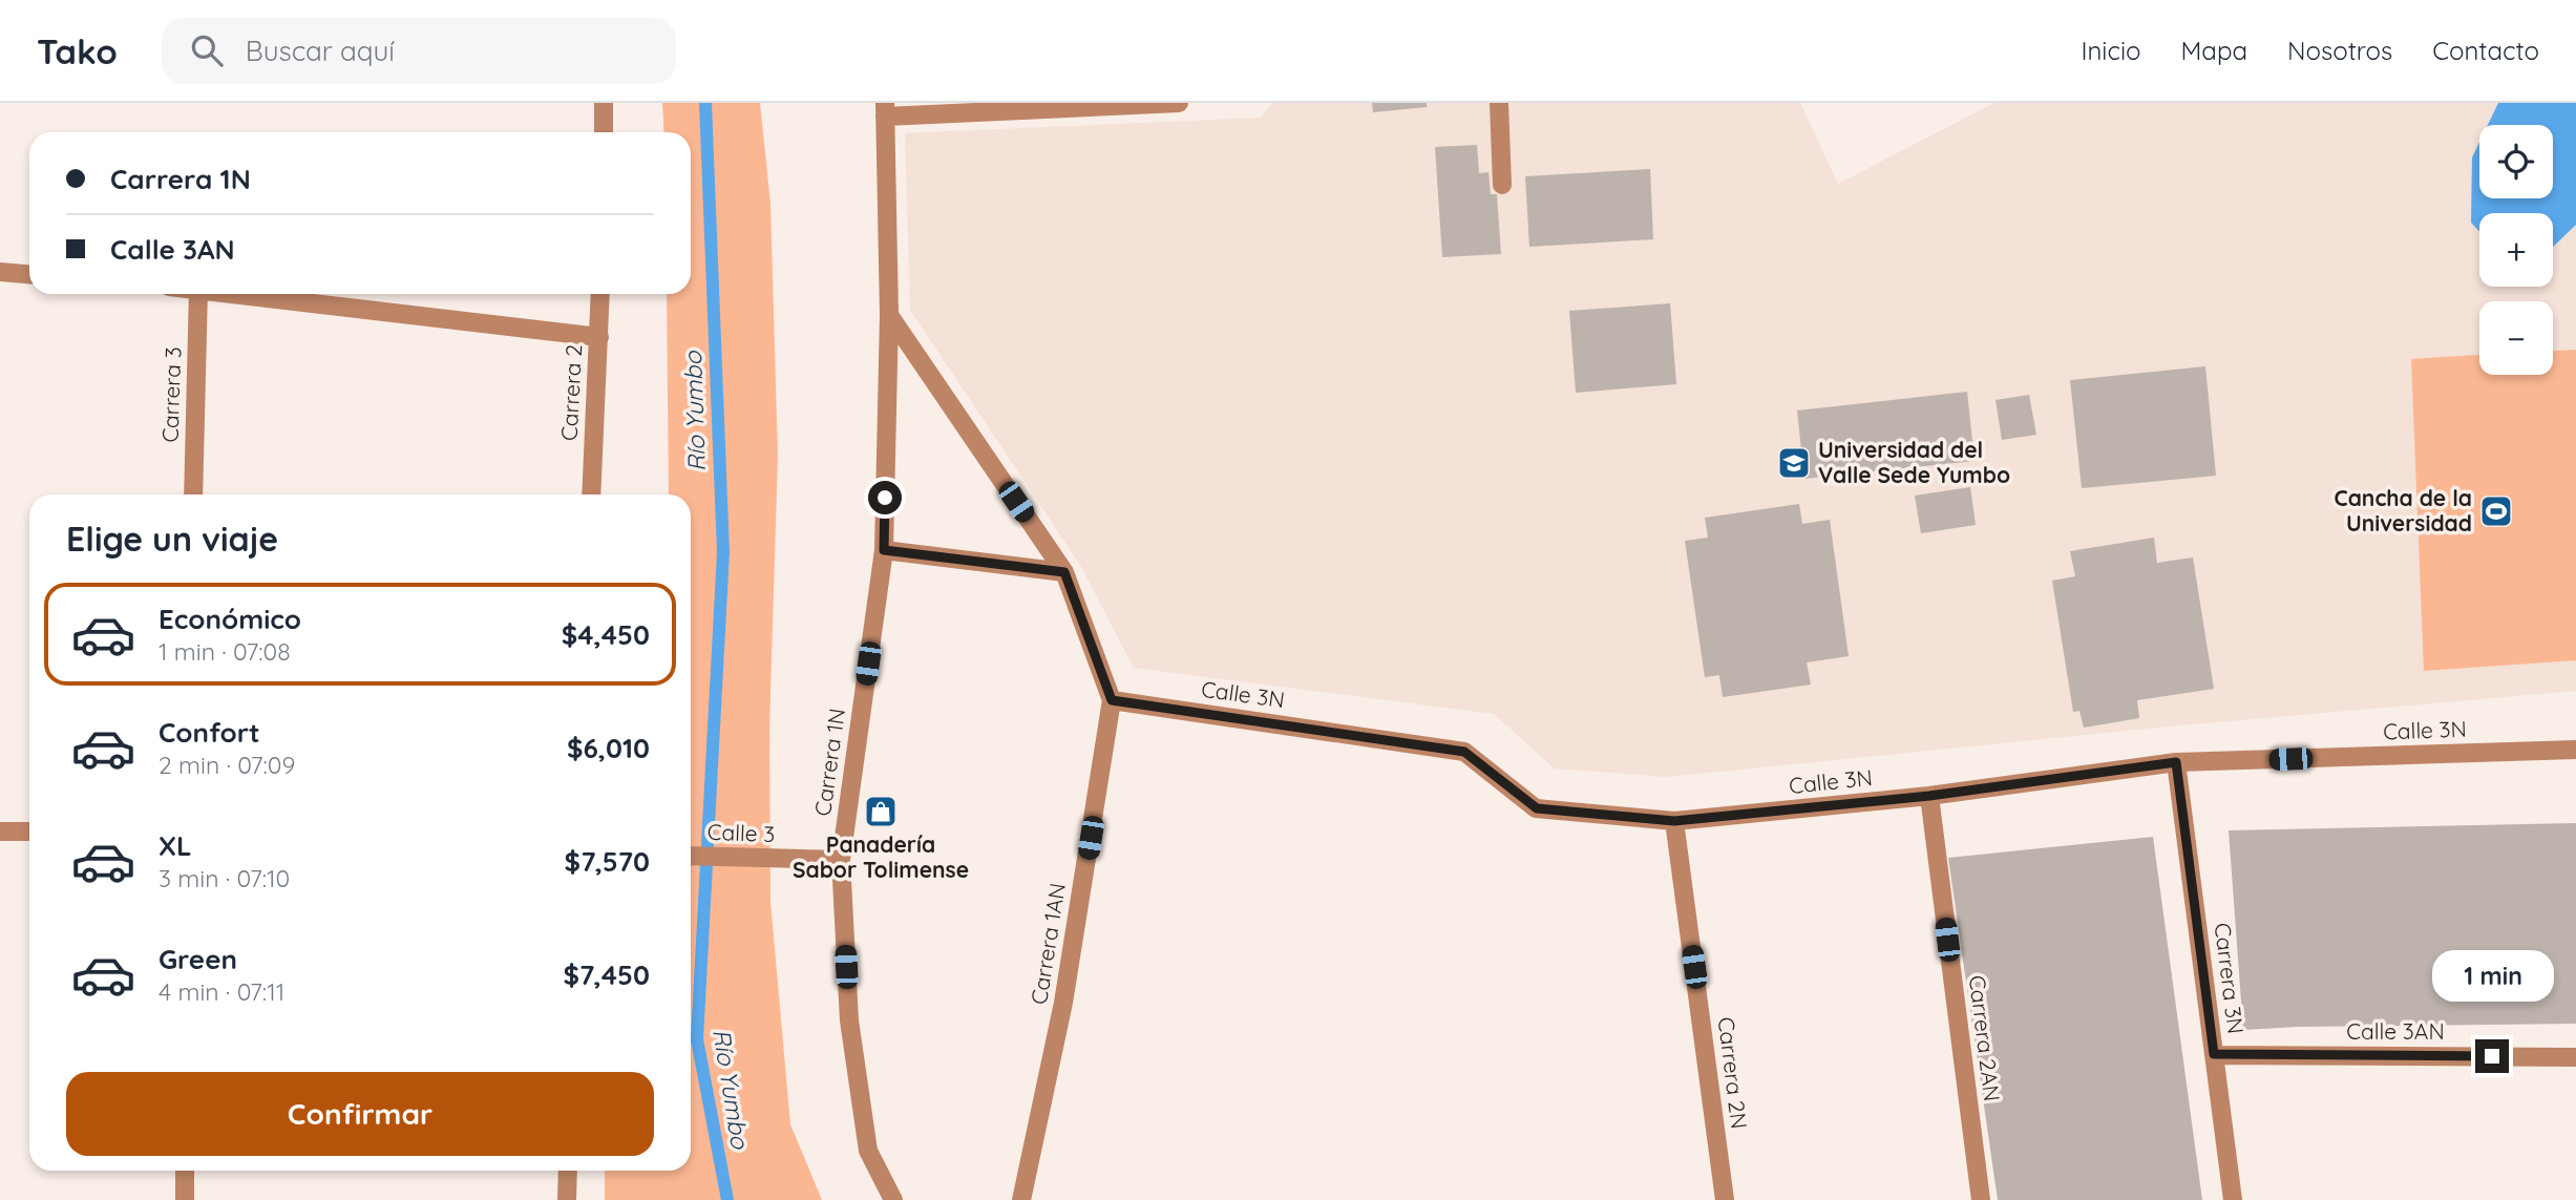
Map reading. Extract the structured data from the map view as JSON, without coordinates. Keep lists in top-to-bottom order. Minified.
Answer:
{"streets":{"street":["Carrera 2","Carrera 3","Calle 3N","Carrera 1N","Calle 3","Carrera 1AN","Carrera 3N","Calle 3AN","Carrera 2AN","Carrera 2N"]},"crossings":[["Calle 3N","Carrera 1AN"],["Calle 3N","Carrera 3N"],["Calle 3N","Carrera 2AN"],["Calle 3N","Carrera 2N"],["Carrera 1N","Calle 3"],["Carrera 1N","Carrera 1AN"],["Carrera 3N","Calle 3AN"]],"water":["Río Yumbo"],"places":{"school or university":["Universidad del Valle Sede Yumbo"],"sports":["Cancha de la Universidad"],"shop":["Panadería Sabor Tolimense"]},"page":{"header":"Tako","search":"Buscar aquí","nav":["Inicio","Mapa","Nosotros","Contacto"],"map_buttons":["+","−"],"banner":["Carrera 1N","Calle 3AN"],"heading":"Elige un viaje","list":[{"name":"Económico","note":"1 min · 07:08","value":"$4,450"},{"name":"Confort","note":"2 min · 07:09","value":"$6,010"},{"name":"XL","note":"3 min · 07:10","value":"$7,570"},{"name":"Green","note":"4 min · 07:11","value":"$7,450"}],"bubble":"1 min","buttons":"Confirmar"}}
